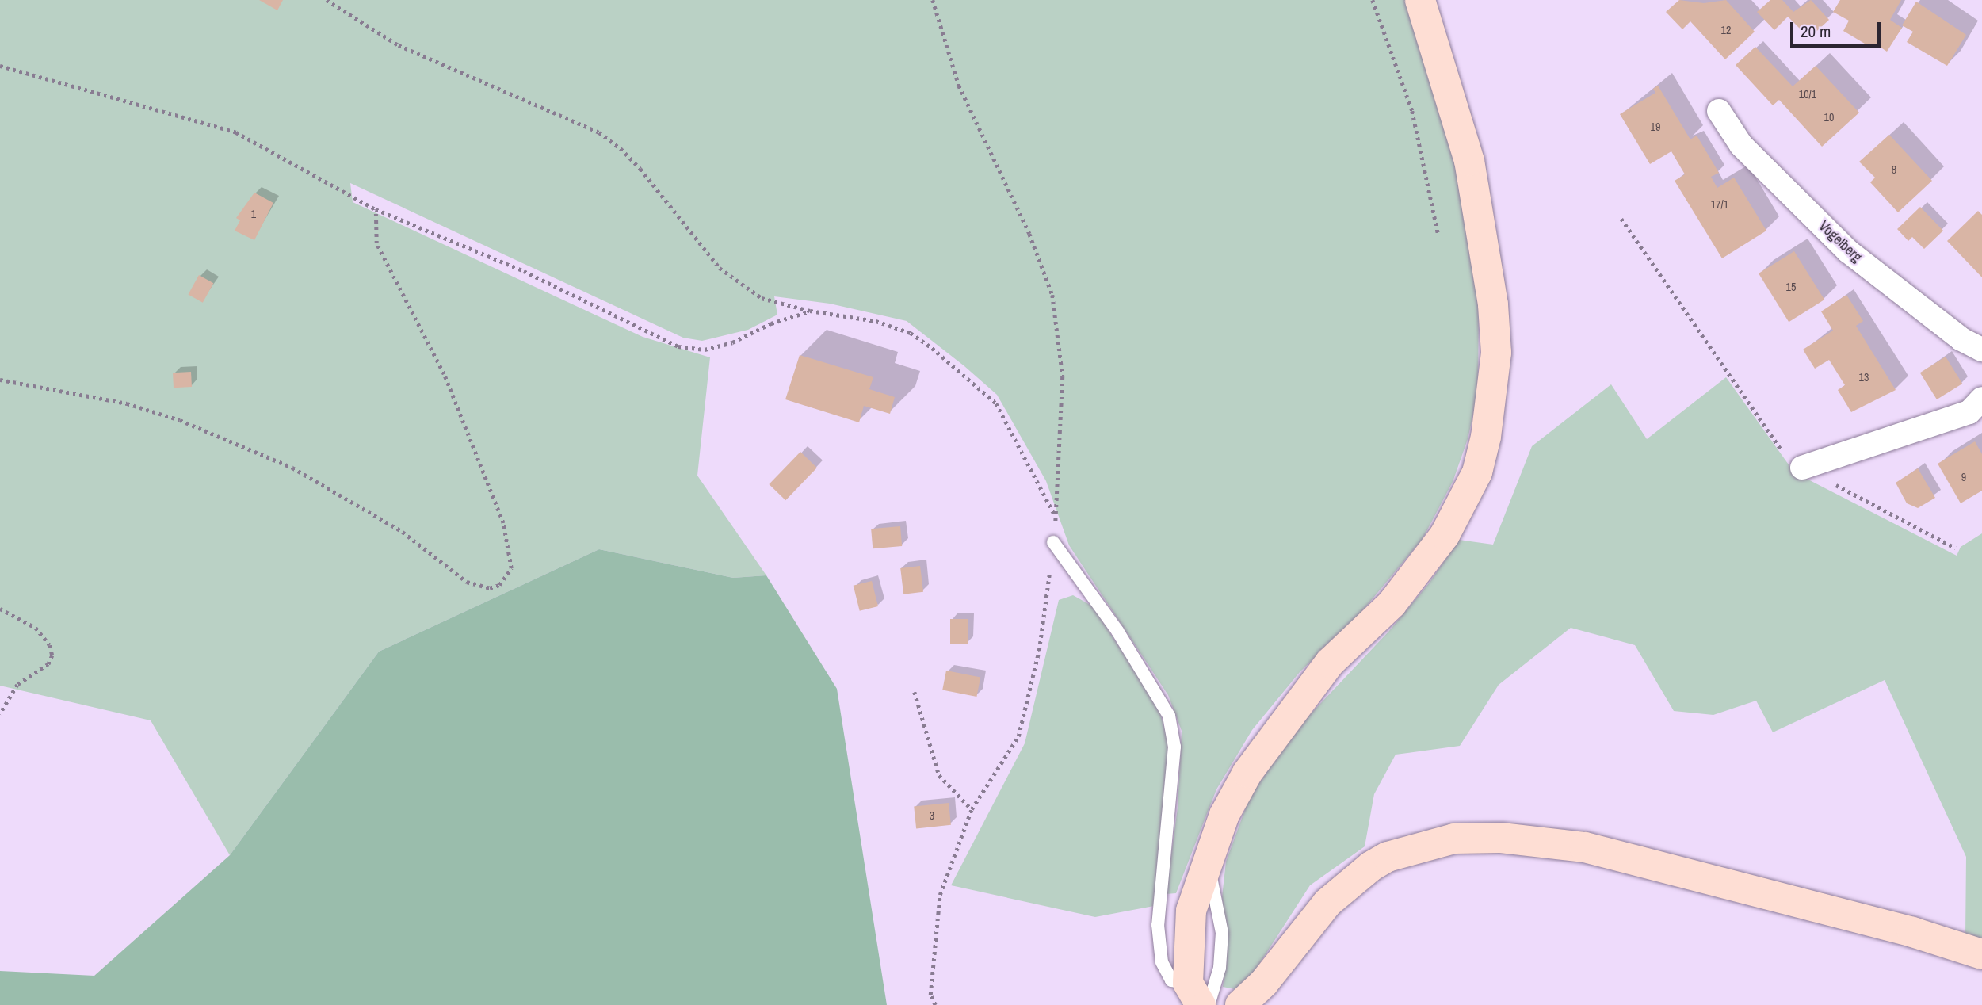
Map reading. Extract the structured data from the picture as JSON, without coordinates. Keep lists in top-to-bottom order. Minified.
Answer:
{"streets":{"street":["Vogelberg"]},"house_numbers":["12","10/1","10","19","8","17/1","1","15","13","9","3"],"scale_bar":"20 m"}
